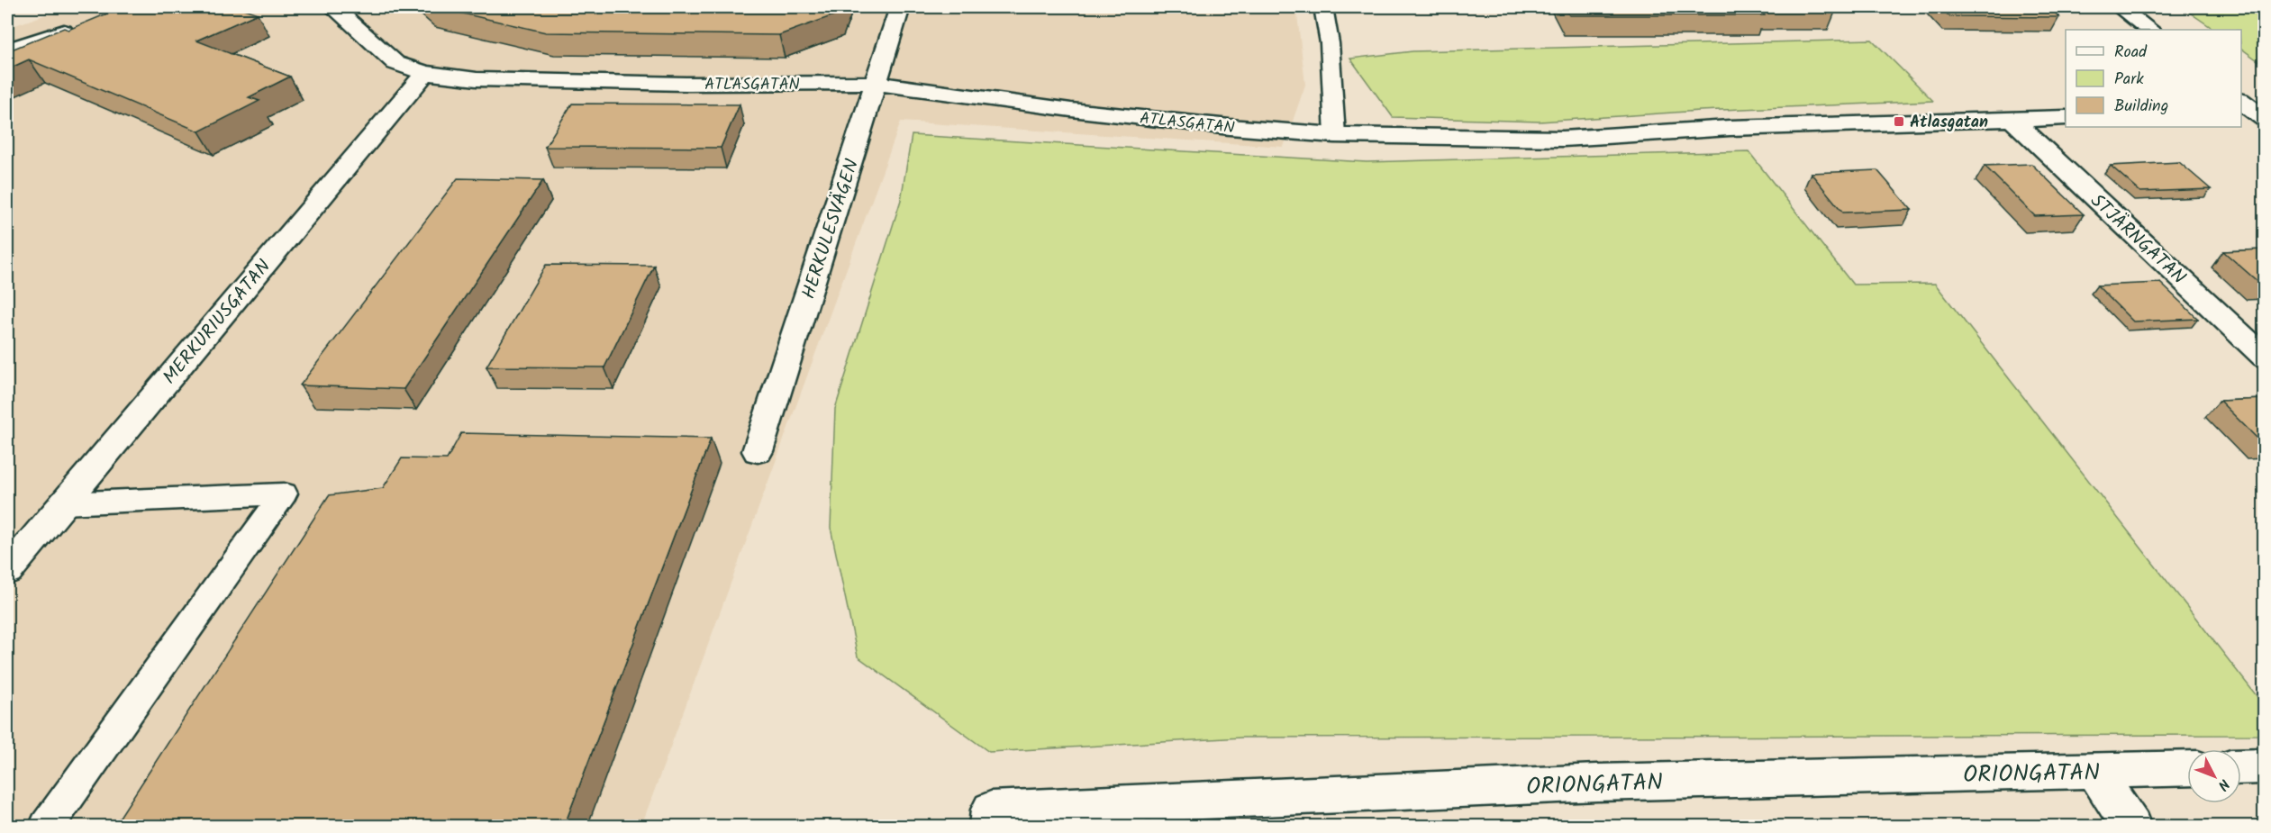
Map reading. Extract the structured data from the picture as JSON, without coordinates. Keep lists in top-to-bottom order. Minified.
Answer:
{"streets":{"street":["ATLASGATAN","HERKULESVÄGEN","STJÄRNGATAN","MERKURIUSGATAN","ORIONGATAN"]},"crossings":[["ATLASGATAN","HERKULESVÄGEN"],["ATLASGATAN","STJÄRNGATAN"],["ATLASGATAN","MERKURIUSGATAN"]],"places":{"transit":["Atlasgatan"]},"legend":["Road","Park","Building"],"north":"bottom right"}
